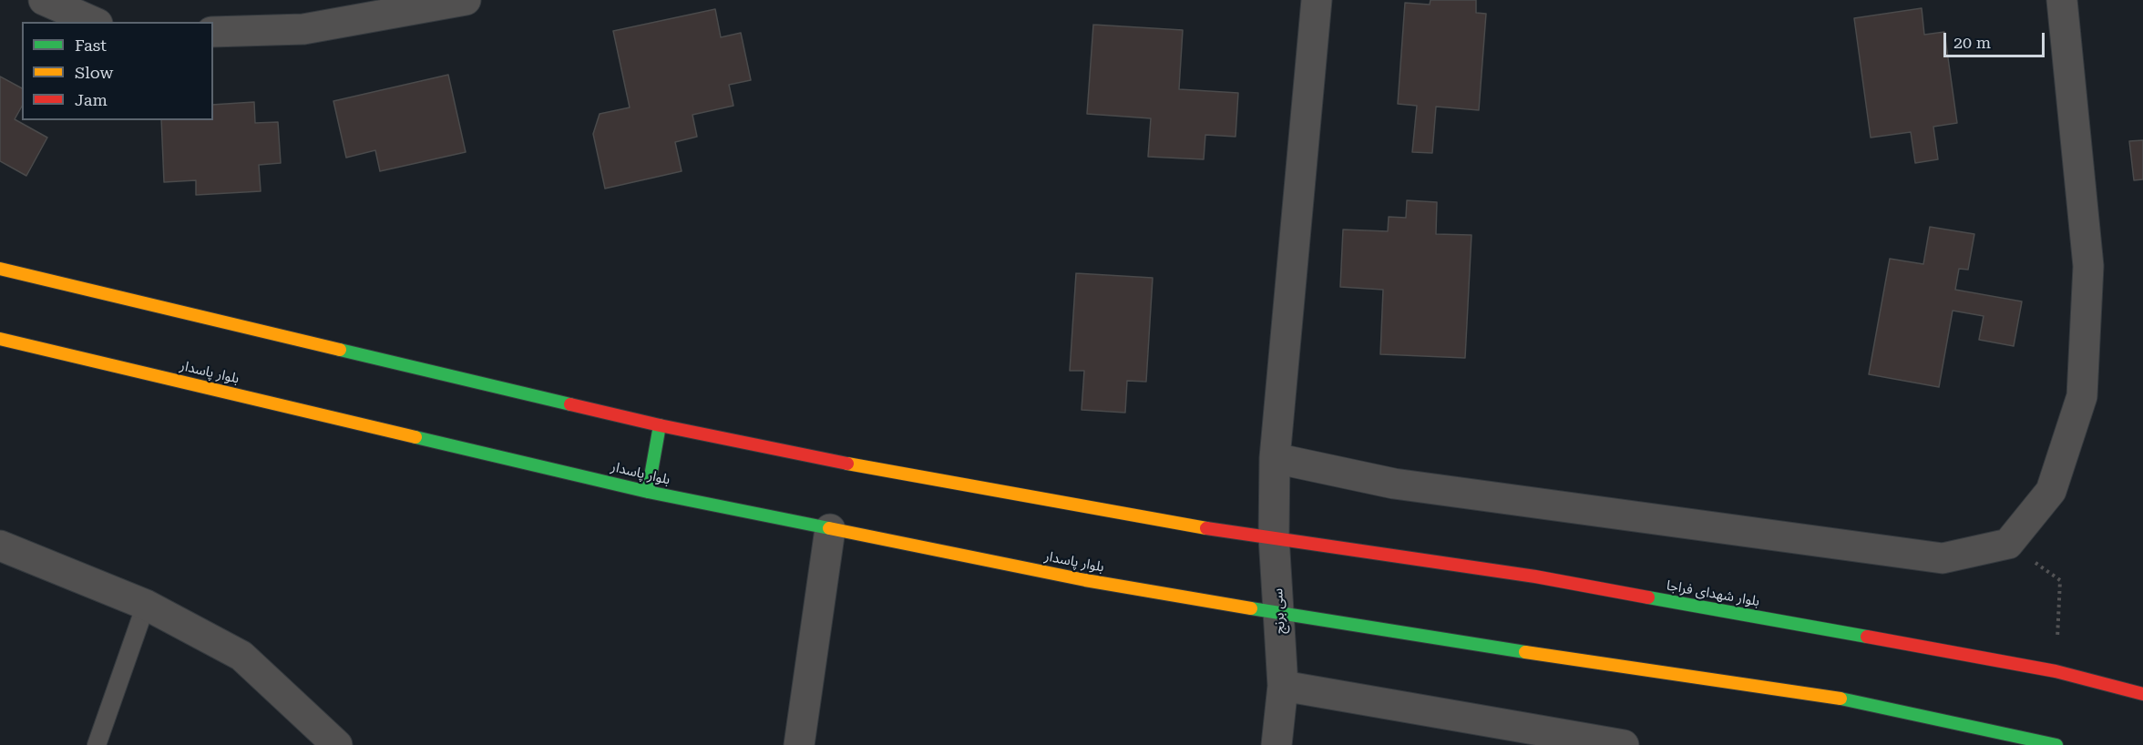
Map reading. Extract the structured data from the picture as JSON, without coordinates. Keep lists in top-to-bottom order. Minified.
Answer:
{"streets":{"main road":["بلوار پاسدار","بلوار شهدای فراجا"],"street":["سی برنج"]},"crossings":[["بلوار پاسدار","سی برنج"],["بلوار شهدای فراجا","سی برنج"]],"legend":["Fast","Slow","Jam"],"scale_bar":"20 m"}
